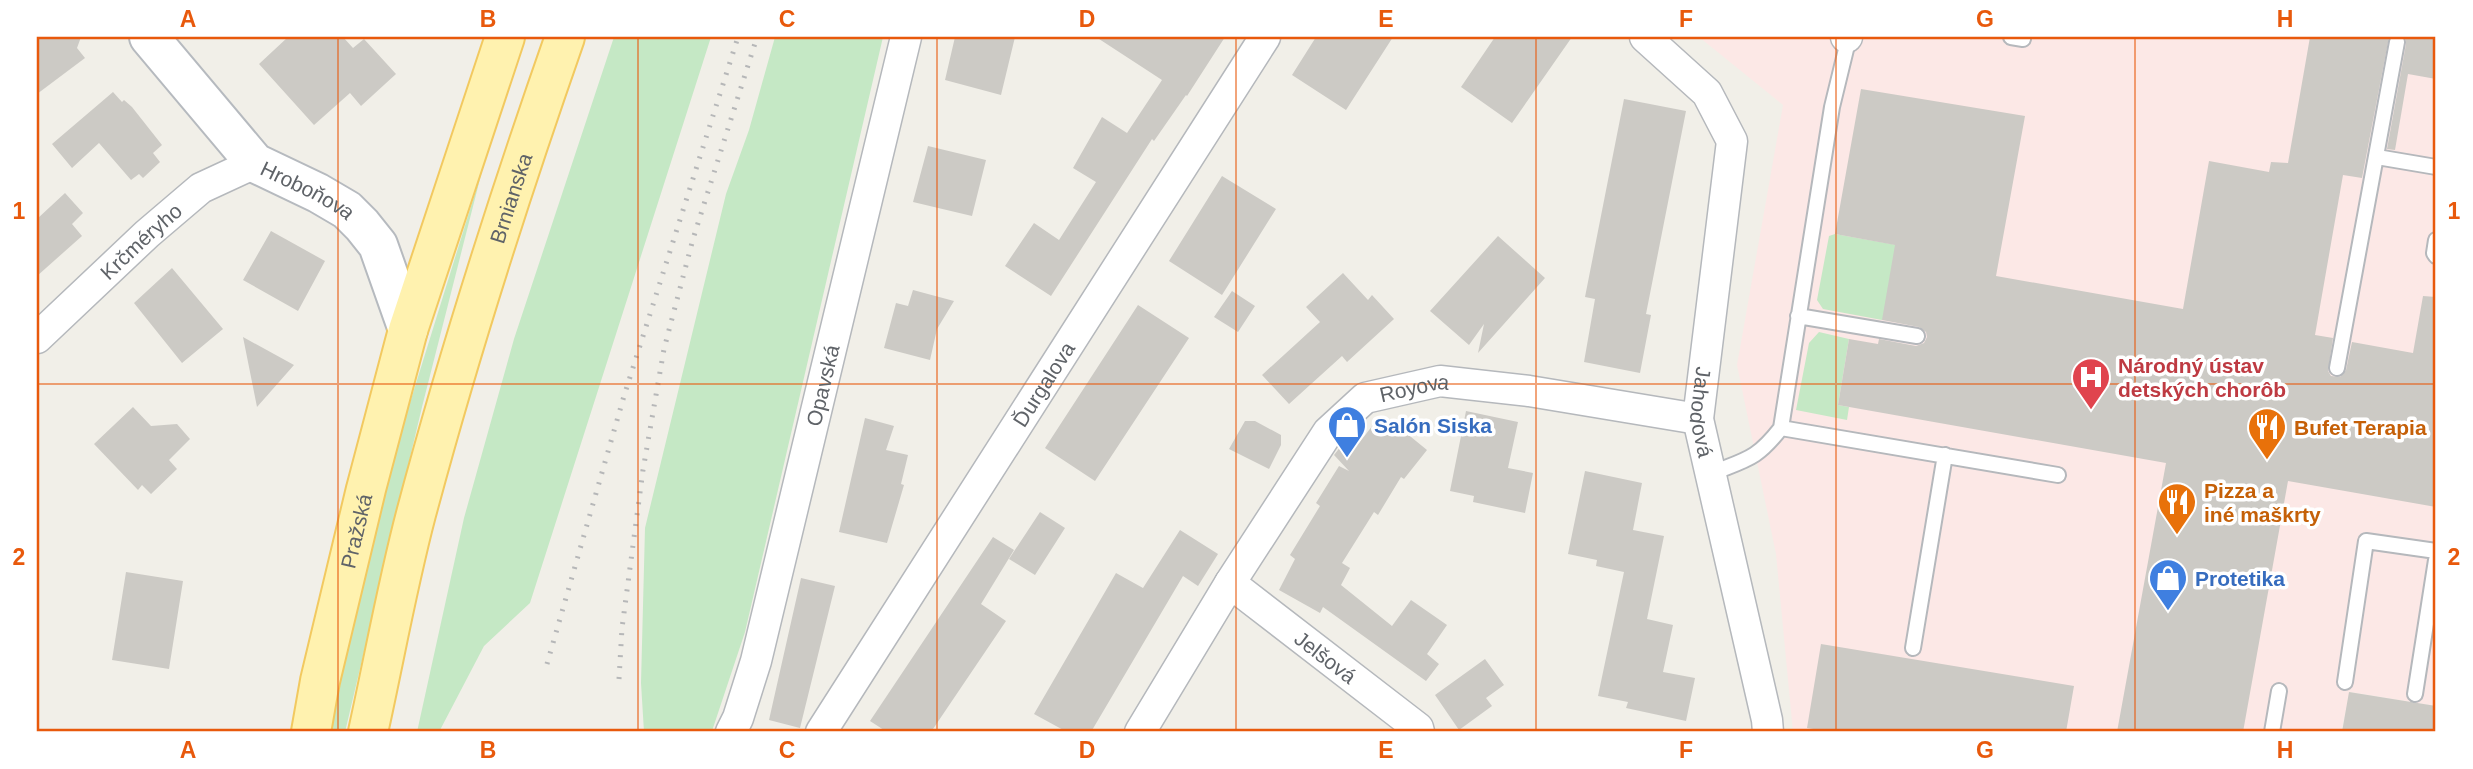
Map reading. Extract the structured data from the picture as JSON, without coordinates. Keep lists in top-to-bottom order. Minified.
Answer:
{"streets":{"main road":["Brnianska","Pražská"],"street":["Hroboňova","Krčméryho","Ďurgalova","Opavská","Royova","Jahodová","Jelšová"]},"crossings":[["Hroboňova","Krčméryho"],["Hroboňova","Pražská"],["Royova","Jahodová"],["Royova","Jelšová"]],"places":{"hospital":["Národný ústav detských chorôb"],"shop":["Salón Siska","Protetika"],"restaurant":["Bufet Terapia","Pizza a iné maškrty"]},"grid":{"columns":["A","B","C","D","E","F","G","H"],"rows":["1","2"]}}
